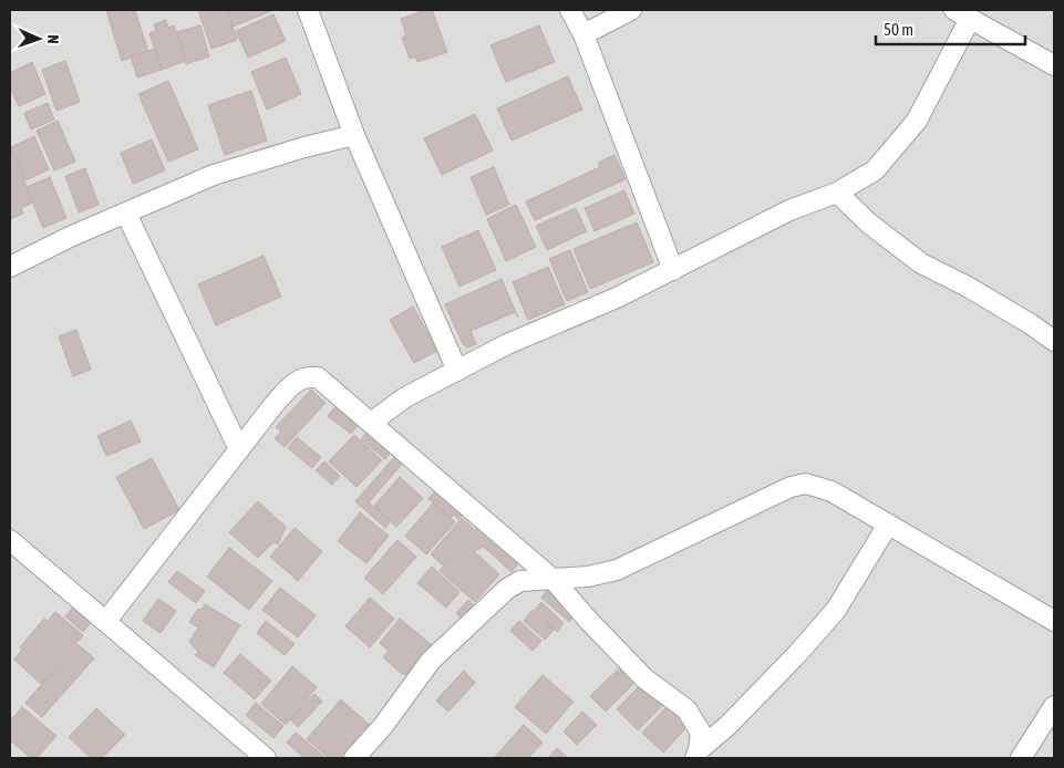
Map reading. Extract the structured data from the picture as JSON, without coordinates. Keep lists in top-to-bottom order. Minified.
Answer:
{"scale_bar":"50 m","north":"right"}
